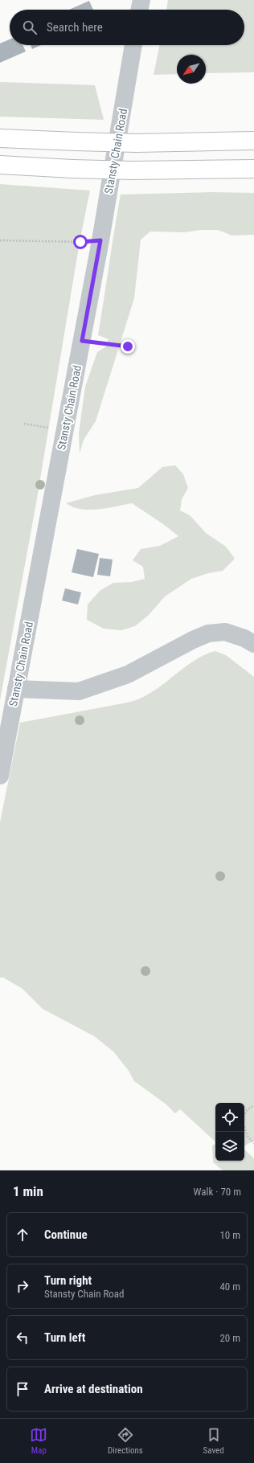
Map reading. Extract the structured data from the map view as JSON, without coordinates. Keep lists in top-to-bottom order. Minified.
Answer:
{"streets":{"street":["Stansty Chain Road"]},"north":"bottom left","page":{"search":"Search here","heading":["1 min","Walk · 70 m"],"list":[["Continue","10 m"],["Turn right","Stansty Chain Road","40 m"],["Turn left","20 m"],"Arrive at destination"],"nav":["Map","Directions","Saved"]}}
